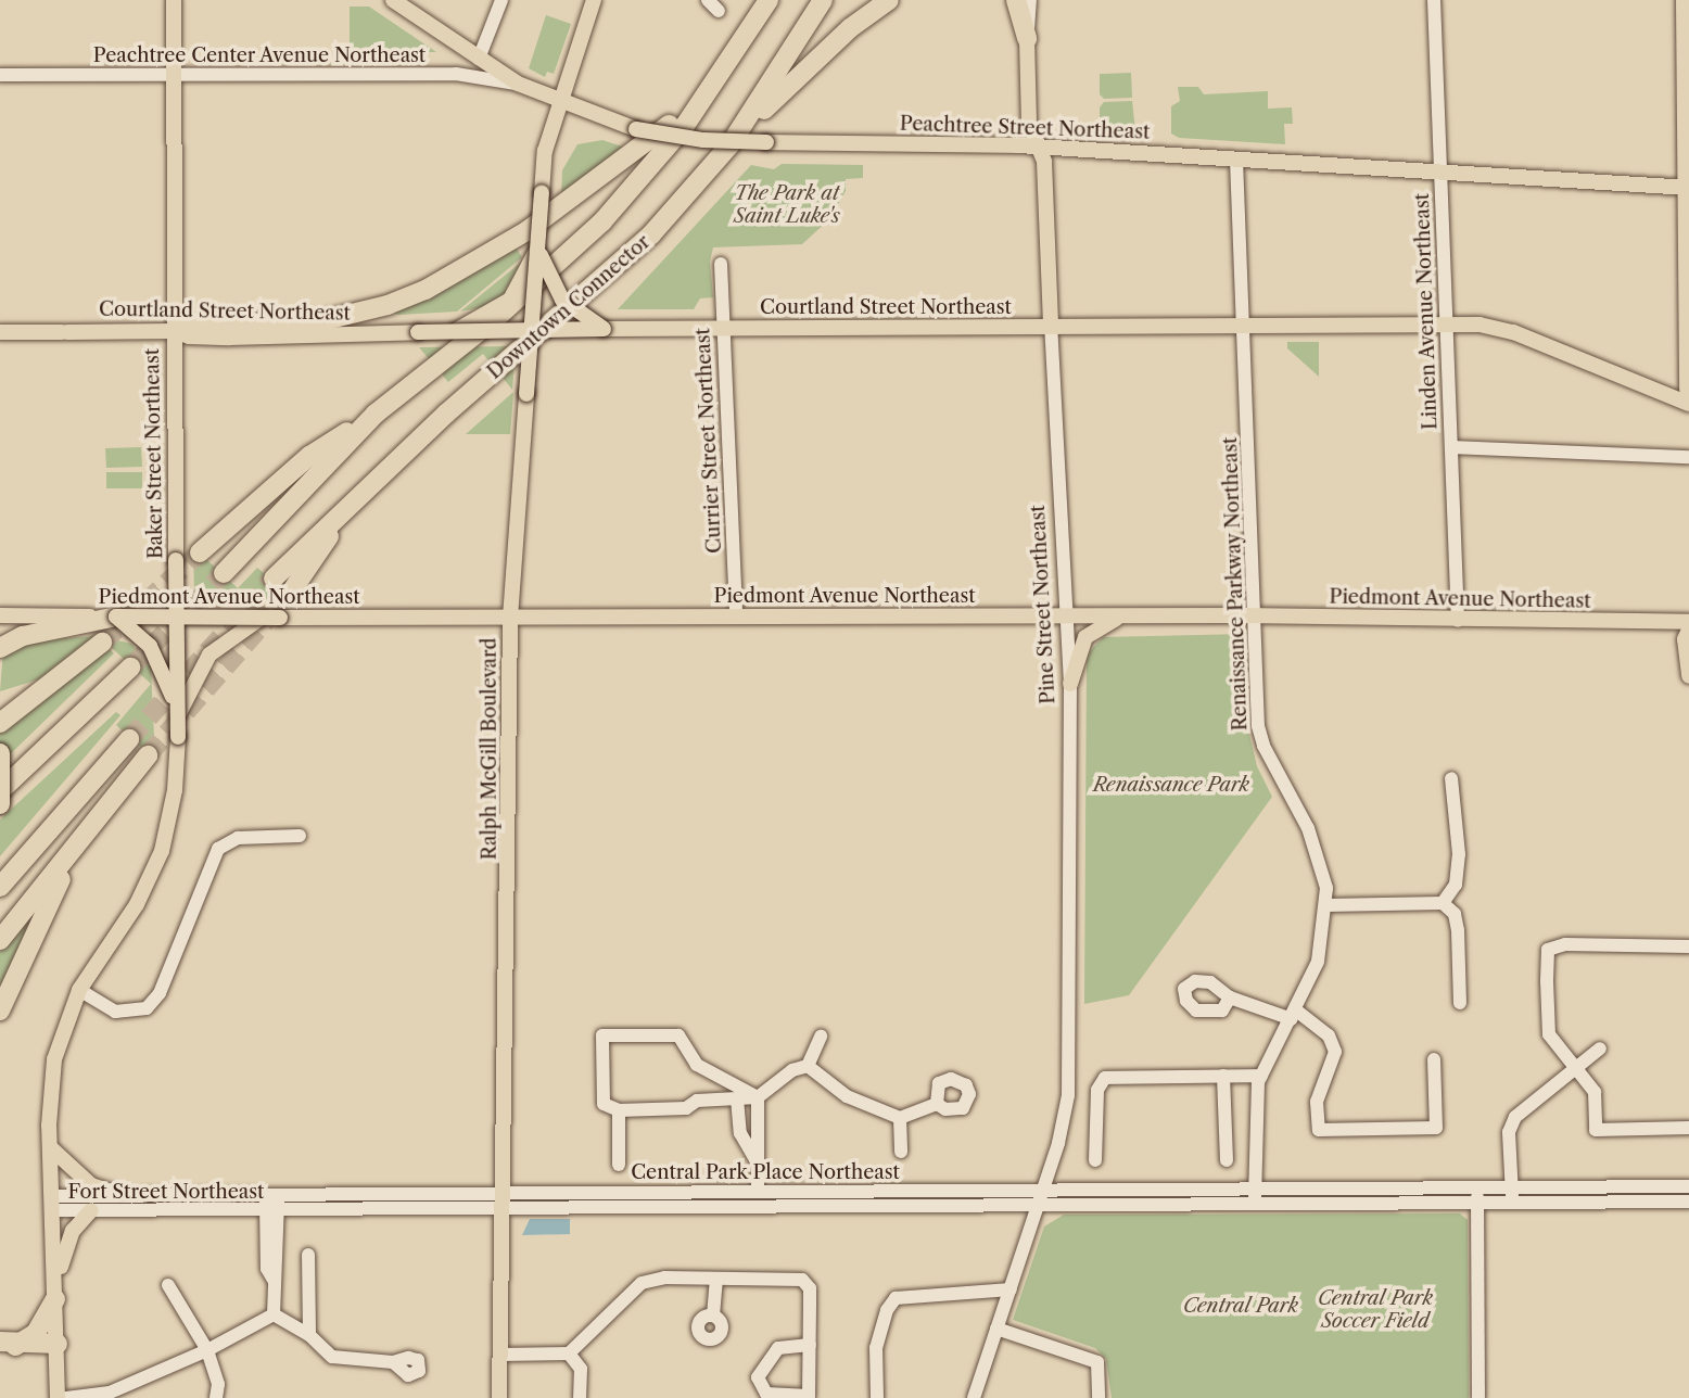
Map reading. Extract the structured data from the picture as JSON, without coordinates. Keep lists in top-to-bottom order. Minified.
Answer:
{"streets":{"highway":["Downtown Connector"],"main road":["Peachtree Street Northeast","Courtland Street Northeast","Baker Street Northeast","Piedmont Avenue Northeast","Pine Street Northeast","Ralph McGill Boulevard"],"street":["Peachtree Center Avenue Northeast","Linden Avenue Northeast","Currier Street Northeast","Renaissance Parkway Northeast","Central Park Place Northeast","Fort Street Northeast"]},"crossings":[["Peachtree Center Avenue Northeast","Peachtree Street Northeast"],["Peachtree Center Avenue Northeast","Baker Street Northeast"],["Peachtree Street Northeast","Linden Avenue Northeast"],["Peachtree Street Northeast","Renaissance Parkway Northeast"],["Peachtree Street Northeast","Pine Street Northeast"],["Peachtree Street Northeast","Ralph McGill Boulevard"],["Courtland Street Northeast","Linden Avenue Northeast"],["Courtland Street Northeast","Currier Street Northeast"],["Courtland Street Northeast","Baker Street Northeast"],["Courtland Street Northeast","Renaissance Parkway Northeast"],["Courtland Street Northeast","Pine Street Northeast"],["Courtland Street Northeast","Ralph McGill Boulevard"],["Linden Avenue Northeast","Piedmont Avenue Northeast"],["Currier Street Northeast","Piedmont Avenue Northeast"],["Baker Street Northeast","Piedmont Avenue Northeast"],["Baker Street Northeast","Central Park Place Northeast"],["Baker Street Northeast","Fort Street Northeast"],["Renaissance Parkway Northeast","Piedmont Avenue Northeast"],["Renaissance Parkway Northeast","Central Park Place Northeast"],["Piedmont Avenue Northeast","Pine Street Northeast"],["Piedmont Avenue Northeast","Ralph McGill Boulevard"],["Pine Street Northeast","Central Park Place Northeast"],["Ralph McGill Boulevard","Central Park Place Northeast"],["Central Park Place Northeast","Fort Street Northeast"]],"parks":["The Park at Saint Luke's","Renaissance Park","Central Park Soccer Field","Central Park"]}
